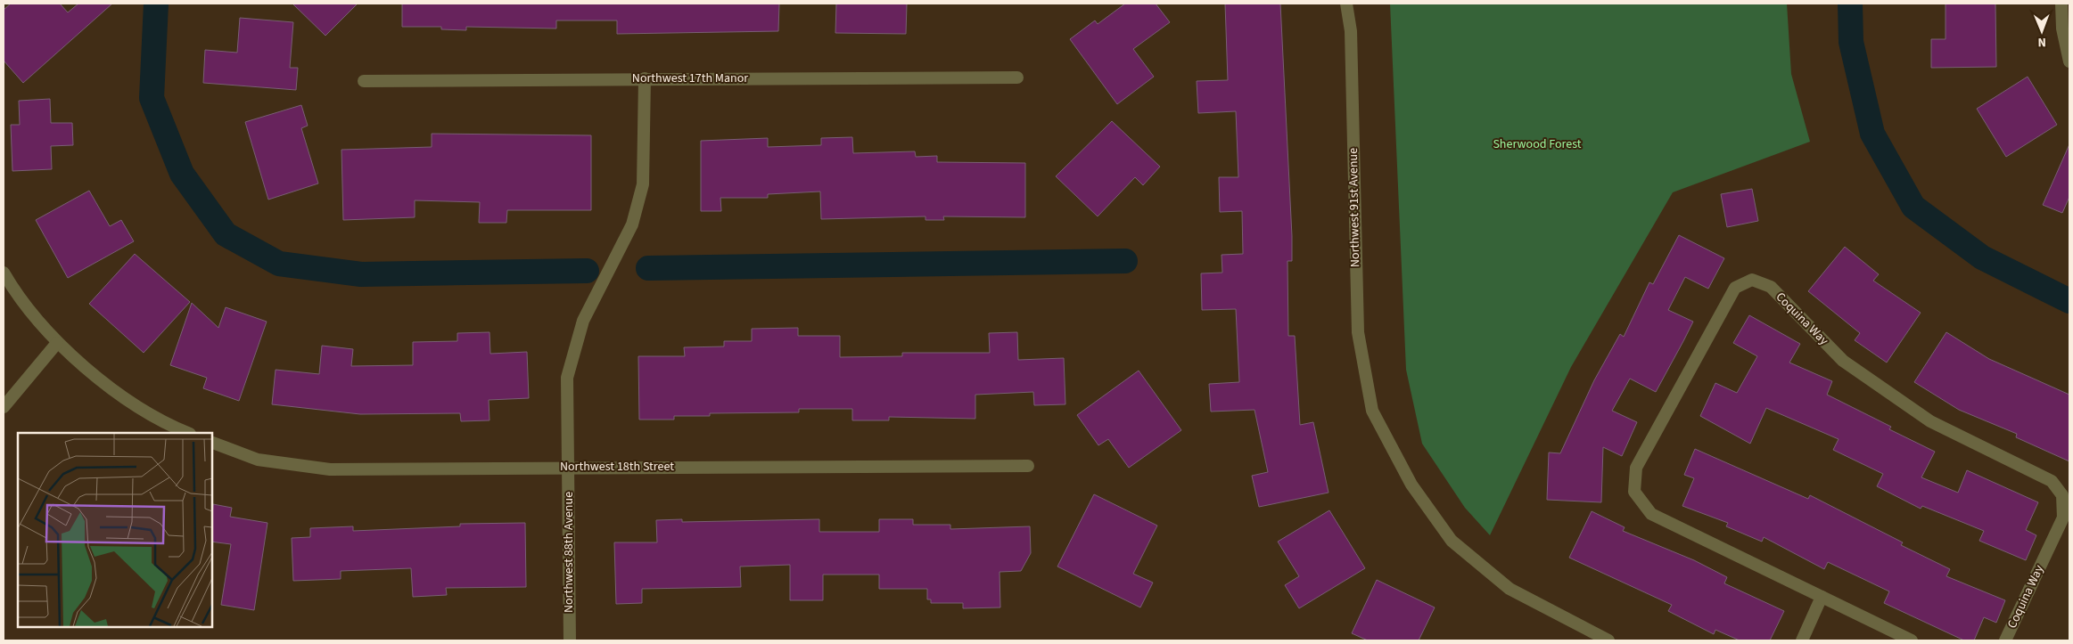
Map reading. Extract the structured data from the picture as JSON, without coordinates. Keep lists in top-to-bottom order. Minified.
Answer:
{"streets":{"street":["Northwest 17th Manor","Northwest 91st Avenue","Coquina Way","Northwest 18th Street","Northwest 88th Avenue"]},"crossings":[["Northwest 17th Manor","Northwest 88th Avenue"],["Northwest 18th Street","Northwest 88th Avenue"]],"parks":["Sherwood Forest"],"north":"bottom"}
